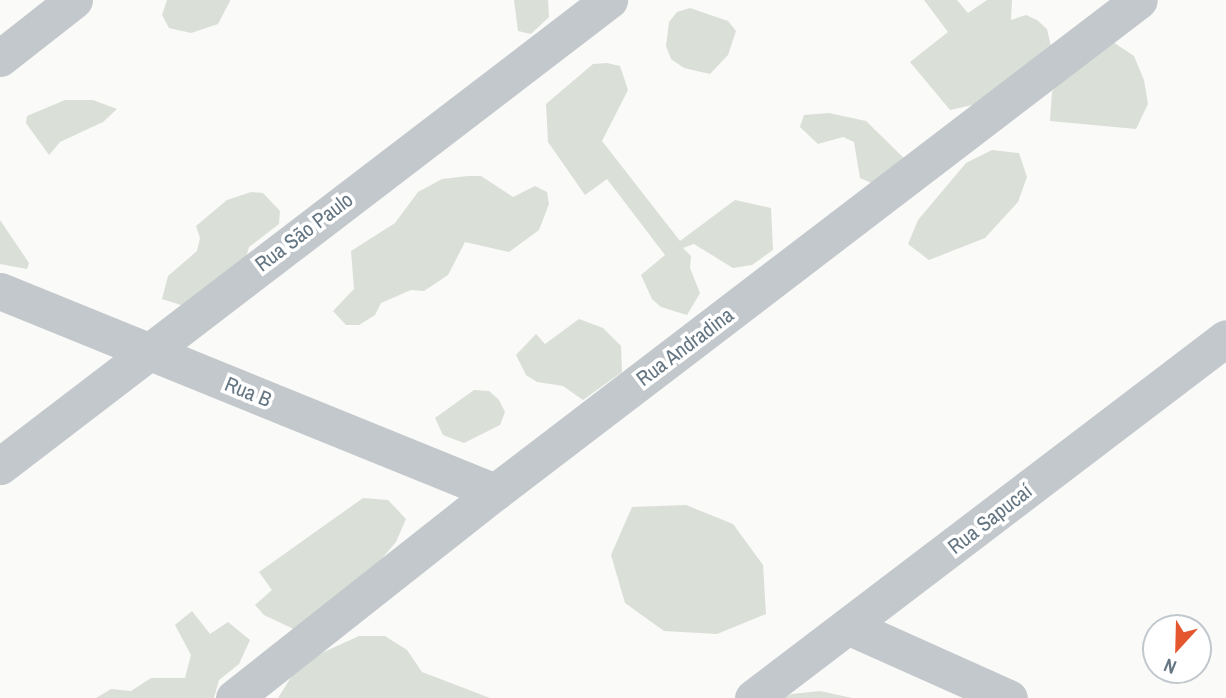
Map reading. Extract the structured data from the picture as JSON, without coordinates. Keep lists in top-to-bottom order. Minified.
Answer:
{"streets":{"street":["Rua São Paulo","Rua Andradina","Rua B","Rua Sapucaí"]},"crossings":[["Rua São Paulo","Rua B"],["Rua Andradina","Rua B"]],"north":"bottom"}
